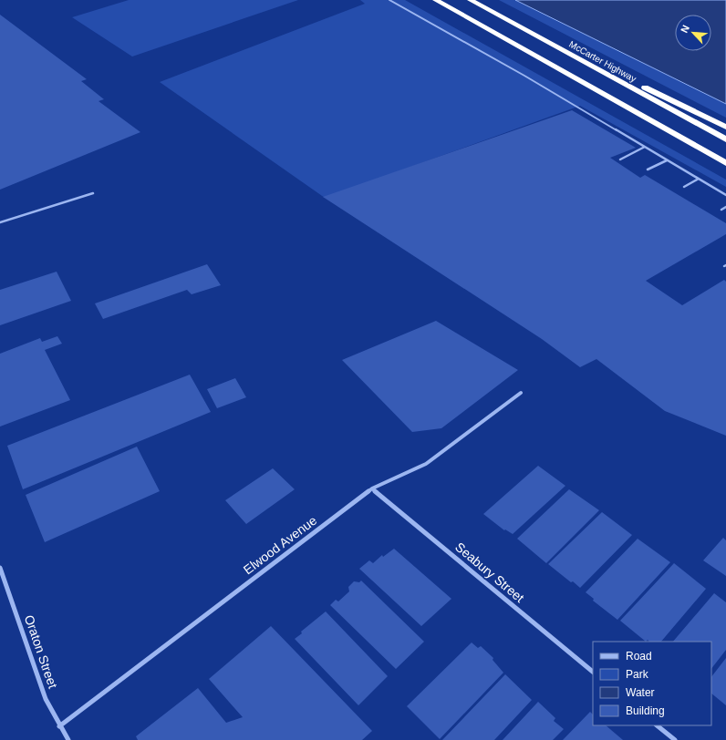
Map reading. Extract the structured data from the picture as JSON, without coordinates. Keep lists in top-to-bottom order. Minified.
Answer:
{"streets":{"highway":["McCarter Highway"],"street":["Elwood Avenue","Seabury Street","Oraton Street"]},"crossings":[["Elwood Avenue","Seabury Street"],["Elwood Avenue","Oraton Street"]],"legend":["Road","Park","Water","Building"],"north":"top left"}
